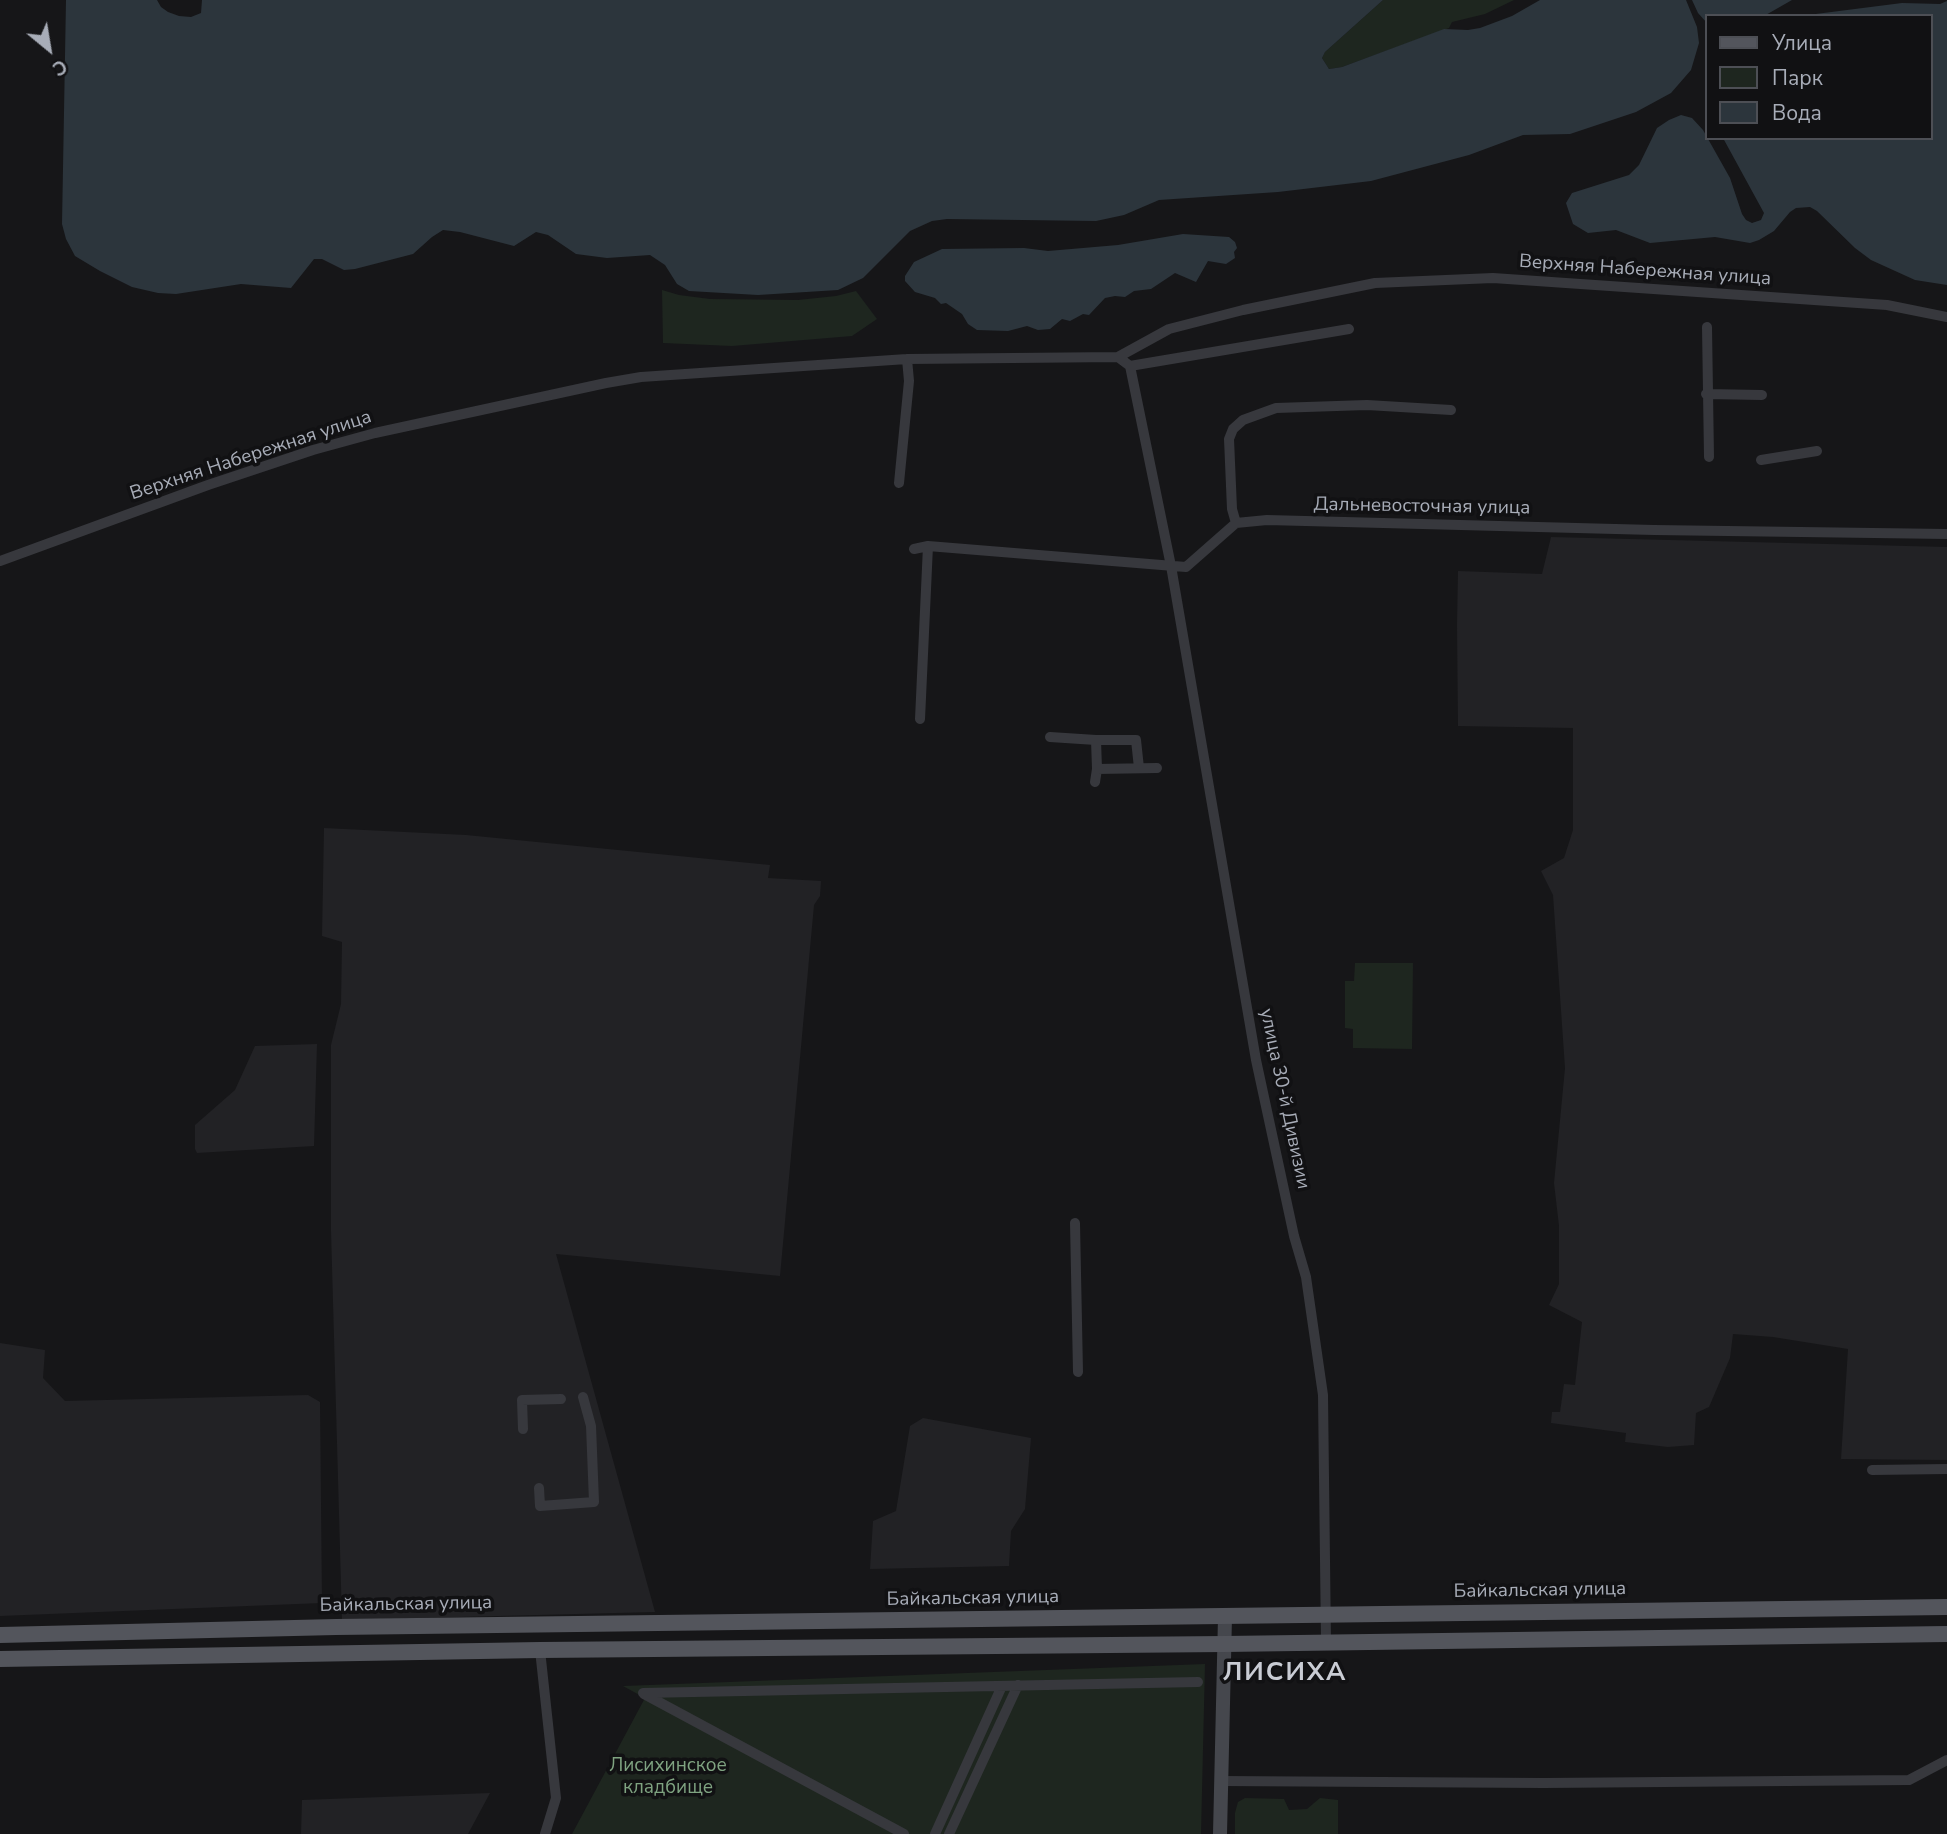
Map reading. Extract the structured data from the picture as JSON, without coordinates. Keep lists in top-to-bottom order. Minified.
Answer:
{"streets":{"main road":["Байкальская улица"],"street":["Верхняя Набережная улица","Дальневосточная улица","улица 30-й Дивизии"]},"crossings":[["улица 30-й Дивизии","Байкальская улица"]],"districts":["ЛИСИХА"],"parks":["Лисихинское кладбище"],"legend":["Улица","Парк","Вода"],"north":"bottom right"}
